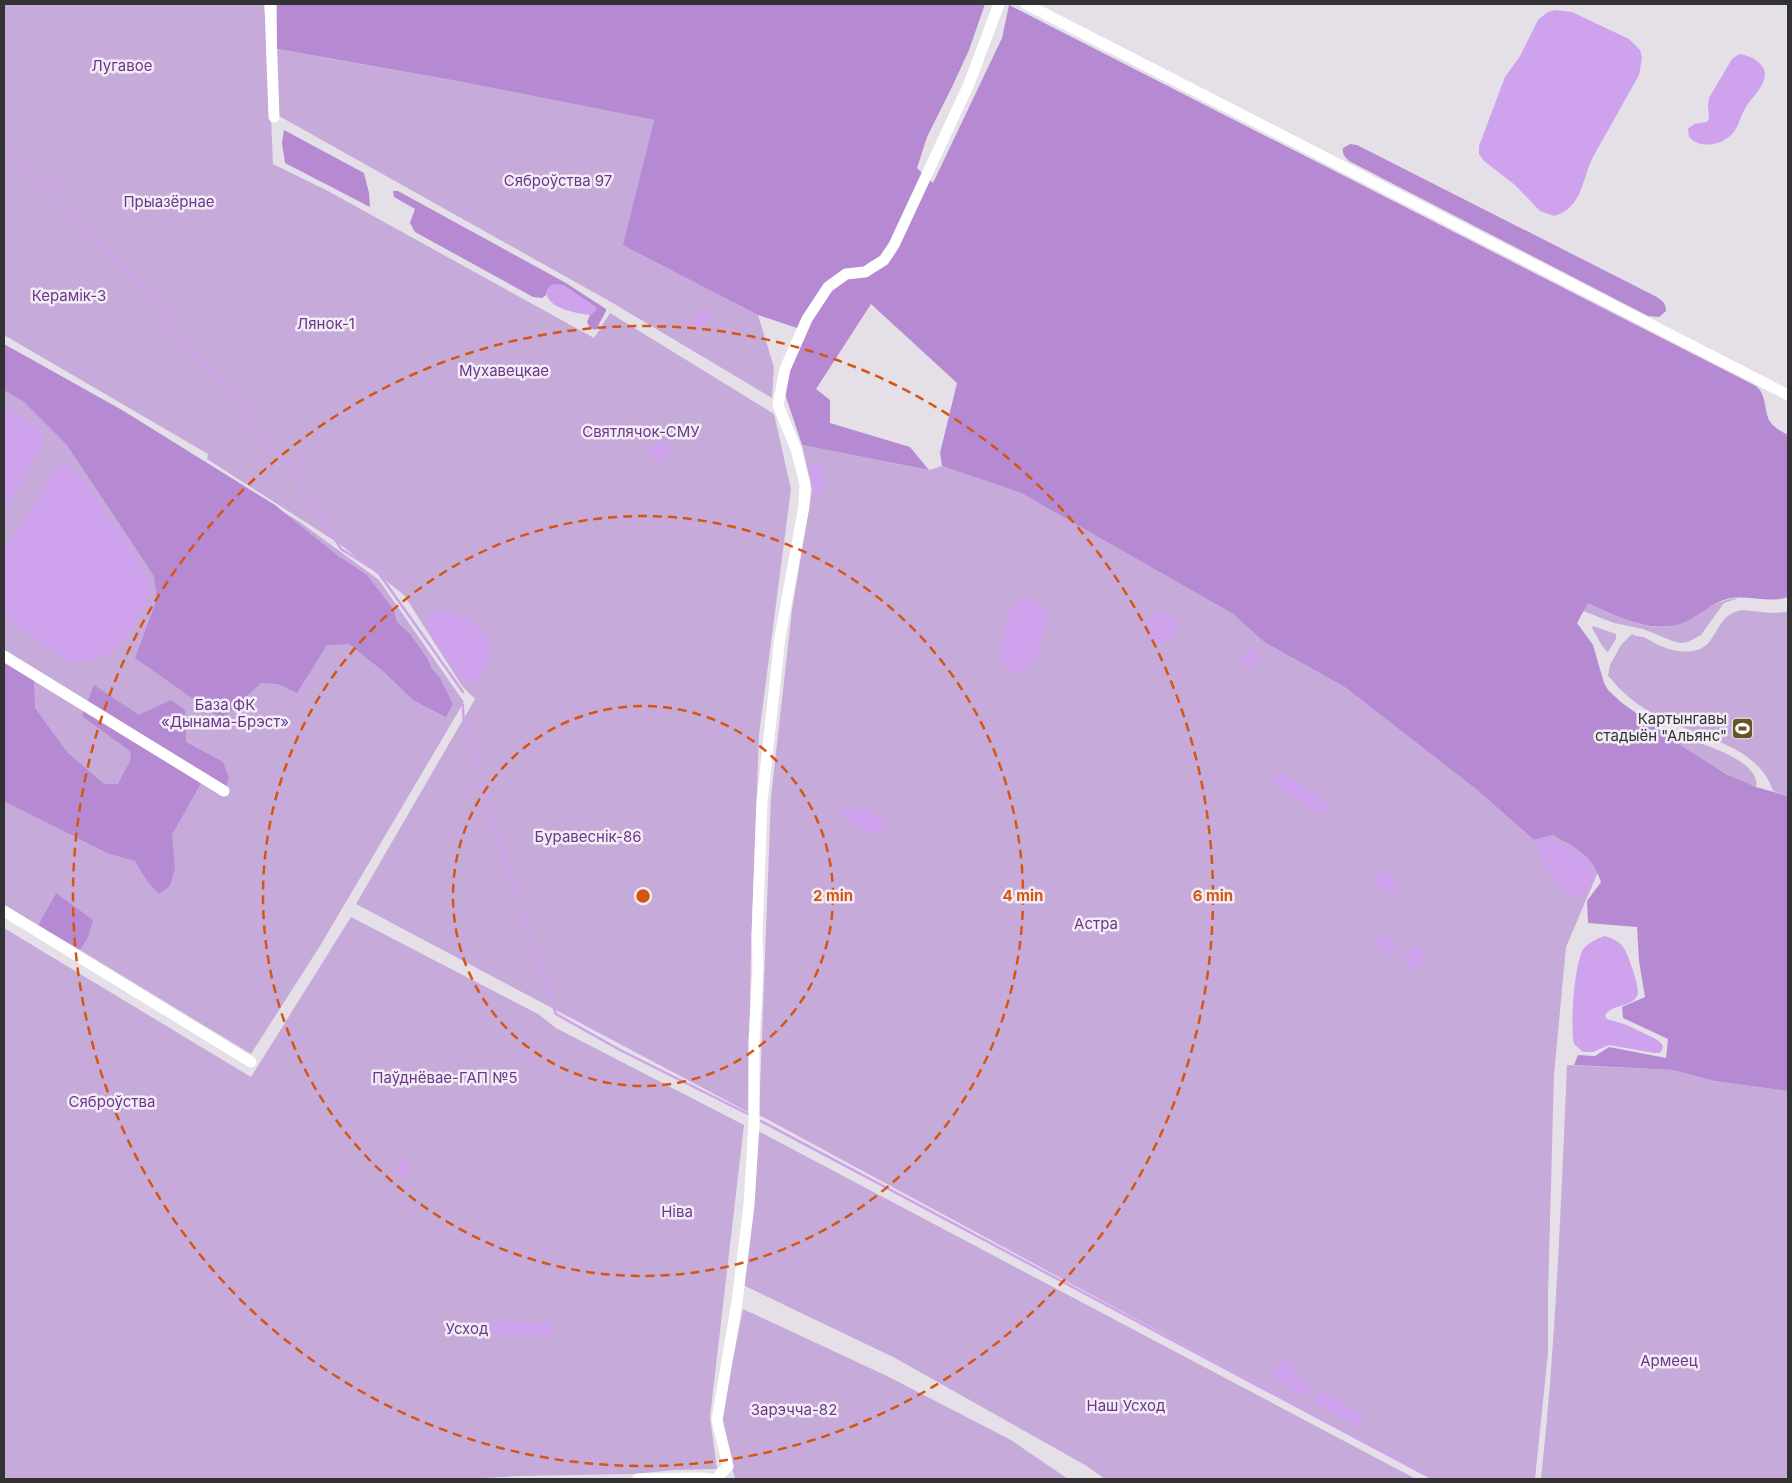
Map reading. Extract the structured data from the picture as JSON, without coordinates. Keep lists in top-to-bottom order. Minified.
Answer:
{"parks":["Лугавое","Сяброўства 97","Прыазёрнае","Керамік-3","Лянок-1","Мухавецкае","Святлячок-СМУ","База ФК «Дынама-Брэст»","Буравеснік-86","Астра","Паўднёвае-ГАП №5","Сяброўства","Ніва","Усход","Армеец","Наш Усход","Зарэчча-82"],"places":{"sports":["Картынгавы стадыён \"Альянс\""]},"rings":["2 min","4 min","6 min"]}
